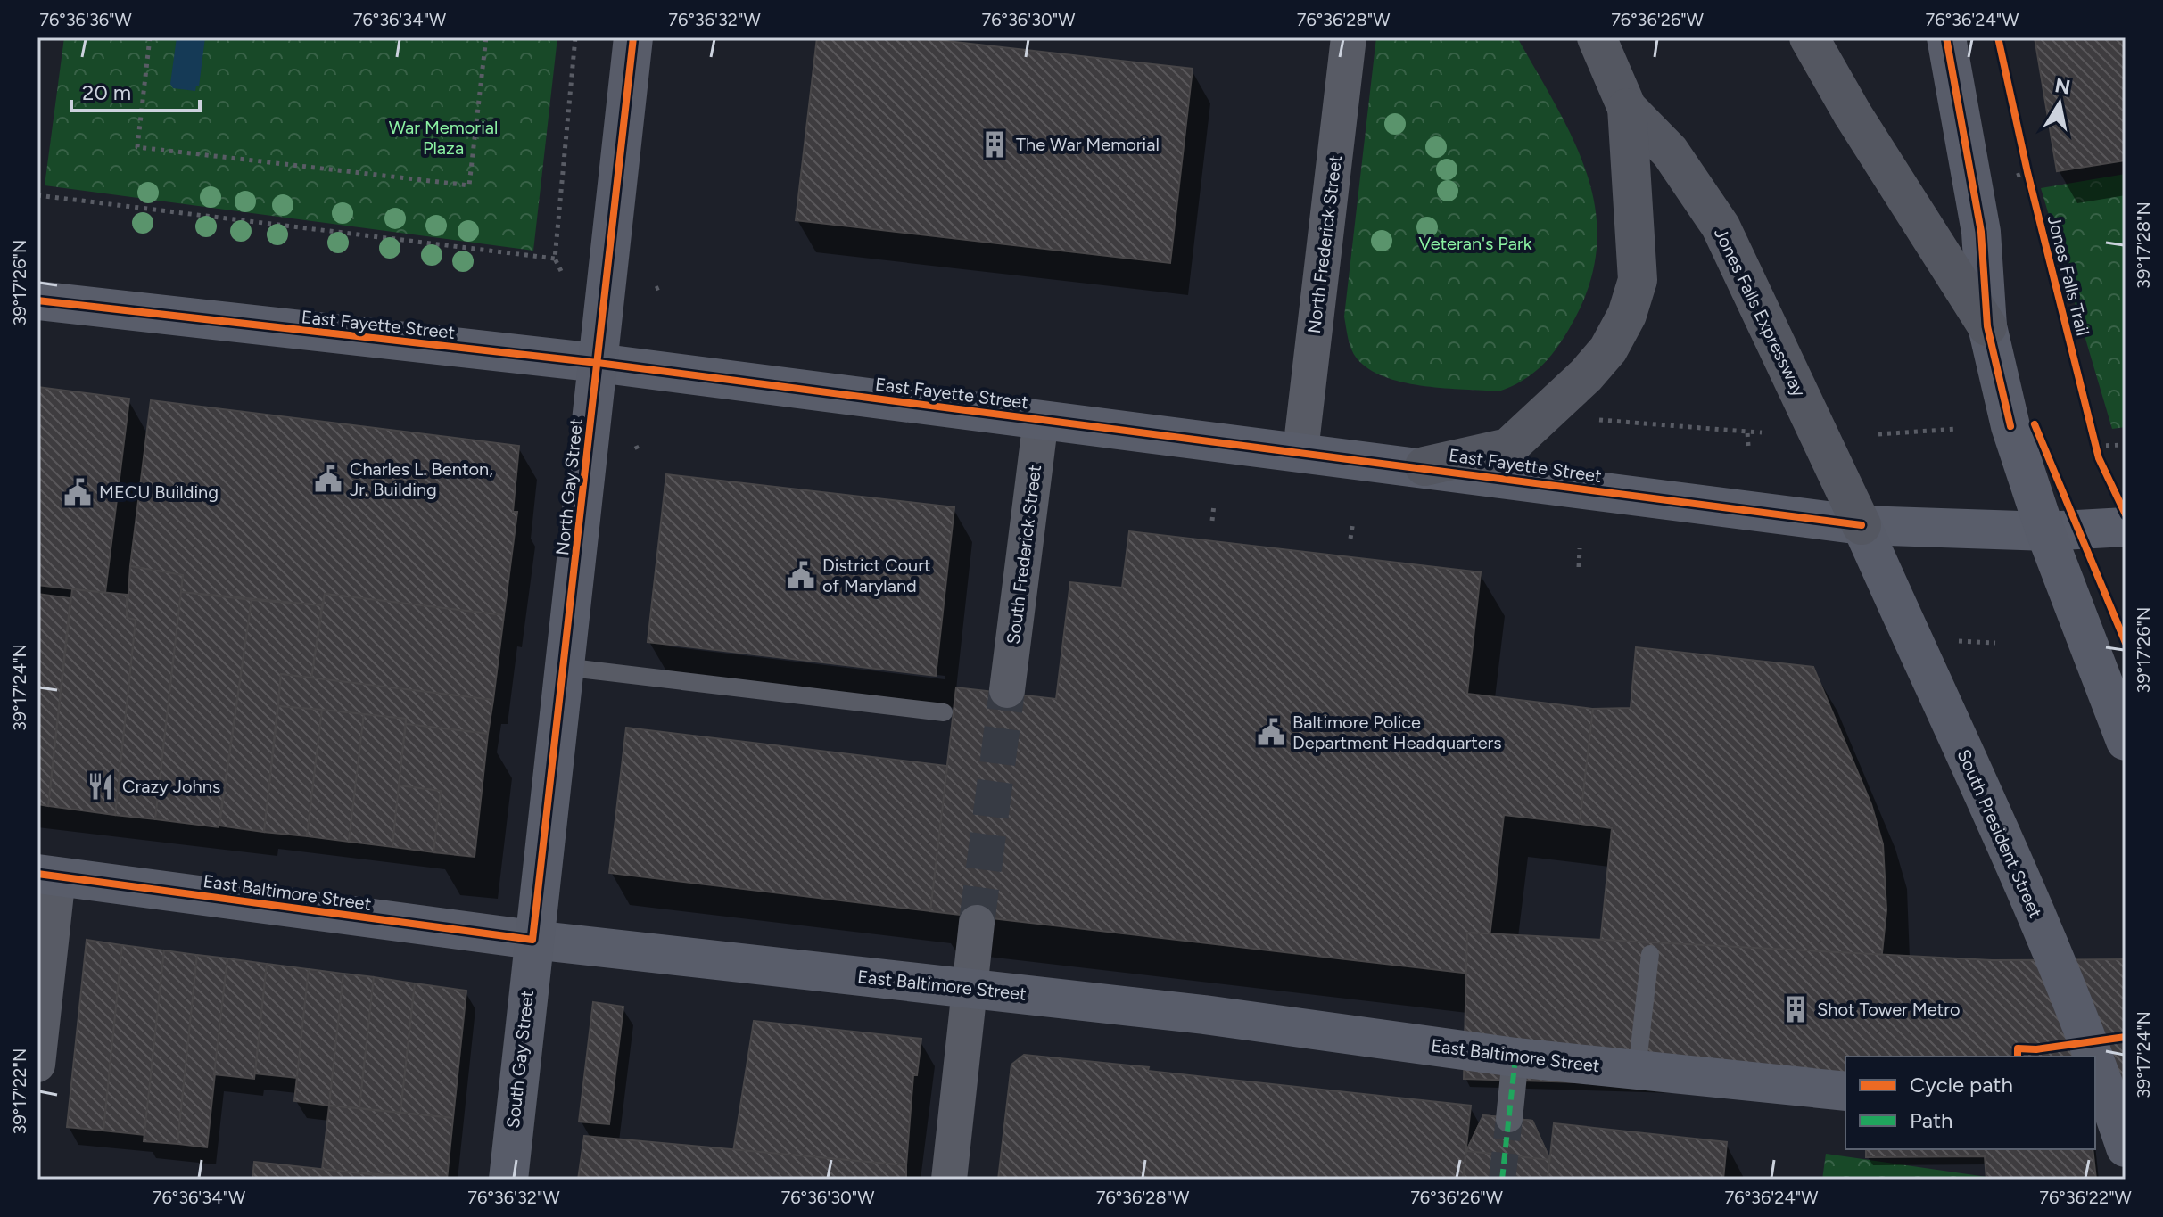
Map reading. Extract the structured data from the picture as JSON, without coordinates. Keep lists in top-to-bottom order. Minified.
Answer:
{"streets":{"highway":["Jones Falls Expressway"],"main road":["East Fayette Street","North Gay Street","South President Street","East Baltimore Street","South Gay Street"],"street":["North Frederick Street","South Frederick Street"],"cycle path":["Jones Falls Trail"]},"crossings":[["North Frederick Street","East Fayette Street"],["Jones Falls Expressway","East Fayette Street"],["Jones Falls Expressway","South President Street"],["East Fayette Street","North Gay Street"],["East Fayette Street","South Frederick Street"],["East Fayette Street","South President Street"],["North Gay Street","East Baltimore Street"],["North Gay Street","South Gay Street"],["East Baltimore Street","South Gay Street"]],"parks":["War Memorial Plaza","Veteran's Park"],"places":{"building":["The War Memorial","Shot Tower Metro"],"public building":["Charles L. Benton, Jr. Building","MECU Building","District Court of Maryland","Baltimore Police Department Headquarters"],"restaurant":["Crazy Johns"]},"legend":["Cycle path","Path"],"scale_bar":"20 m","north":"top","coordinates":["76°36'36\"W","76°36'34\"W","76°36'32\"W","76°36'30\"W","76°36'28\"W","76°36'26\"W","76°36'24\"W","39°17'28\"N","39°17'26\"N","39°17'24\"N","39°17'22\"N","76°36'22\"W"]}
